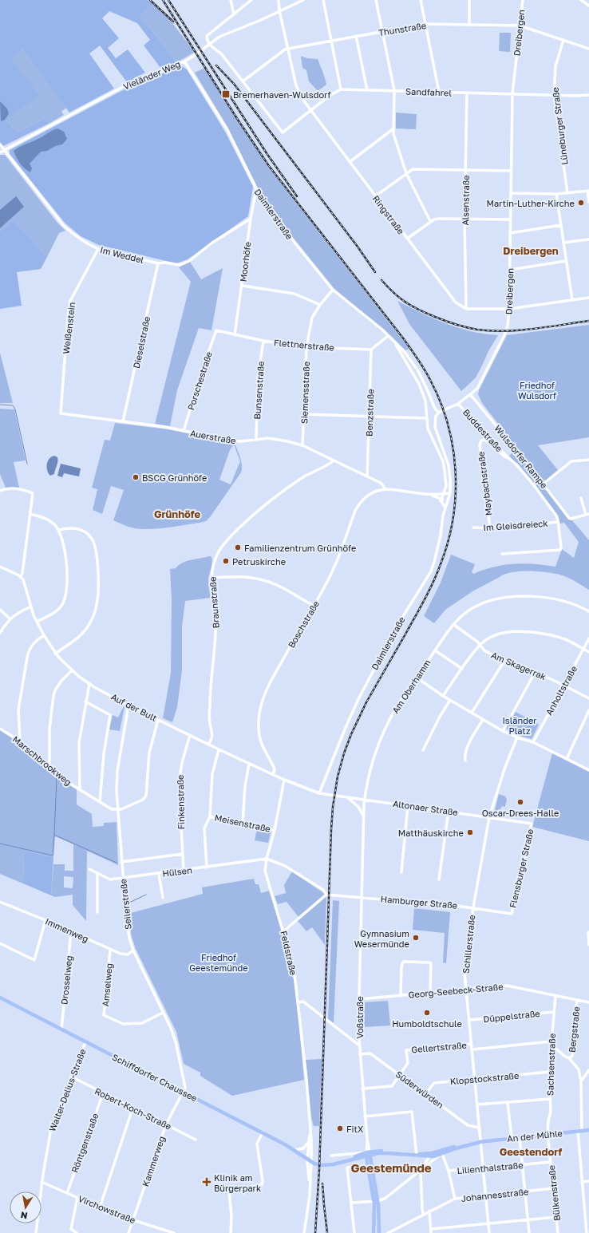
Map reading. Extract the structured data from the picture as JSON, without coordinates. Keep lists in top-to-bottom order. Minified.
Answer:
{"streets":{"main road":["Schiffdorfer Chaussee","An der Mühle"],"street":["Thunstraße","Dreibergen","Vieländer Weg","Sandfahrel","Lüneburger Straße","Alsenstraße","Daimlerstraße","Ringstraße","Im Weddel","Moorhöfe","Weißenstein","Dieselstraße","Flettnerstraße","Porschestraße","Bunsenstraße","Siemensstraße","Benzstraße","Buddestraße","Auerstraße","Wulsdorfer Rampe","Maybachstraße","Im Gleisdreieck","Braunstraße","Boschstraße","Am Skagerrak","Am Oberhamm","Anholtstraße","Auf der Bult","Marschbrookweg","Finkenstraße","Altonaer Straße","Meisenstraße","Flensburger Straße","Hülsen","Hamburger Straße","Seilerstraße","Immenweg","Schillerstraße","Feldstraße","Drosselweg","Amselweg","Georg-Seebeck-Straße","Düppelstraße","Voßstraße","Bergstraße","Gellertstraße","Sachsenstraße","Klopstockstraße","Süderwürden","Walter-Delius-Straße","Robert-Koch-Straße","Röntgenstraße","Kammerweg","Lilienthalstraße","Bülkenstraße","Johannesstraße","Virchowstraße"]},"crossings":[["Thunstraße","Dreibergen"],["Thunstraße","Lüneburger Straße"],["Thunstraße","Ringstraße"],["Dreibergen","Sandfahrel"],["Dreibergen","Daimlerstraße"],["Dreibergen","Buddestraße"],["Dreibergen","Wulsdorfer Rampe"],["Vieländer Weg","Daimlerstraße"],["Vieländer Weg","Ringstraße"],["Vieländer Weg","Im Weddel"],["Sandfahrel","Lüneburger Straße"],["Sandfahrel","Alsenstraße"],["Alsenstraße","Ringstraße"],["Daimlerstraße","Moorhöfe"],["Daimlerstraße","Siemensstraße"],["Daimlerstraße","Auf der Bult"],["Daimlerstraße","Altonaer Straße"],["Im Weddel","Moorhöfe"],["Im Weddel","Weißenstein"],["Im Weddel","Dieselstraße"],["Moorhöfe","Flettnerstraße"],["Weißenstein","Auerstraße"],["Dieselstraße","Auerstraße"],["Flettnerstraße","Porschestraße"],["Flettnerstraße","Bunsenstraße"],["Flettnerstraße","Siemensstraße"],["Flettnerstraße","Benzstraße"],["Porschestraße","Auerstraße"],["Bunsenstraße","Auerstraße"],["Siemensstraße","Auerstraße"],["Benzstraße","Auerstraße"],["Buddestraße","Maybachstraße"],["Buddestraße","Im Gleisdreieck"],["Auerstraße","Braunstraße"],["Auerstraße","Boschstraße"],["Maybachstraße","Im Gleisdreieck"],["Braunstraße","Auf der Bult"],["Boschstraße","Auf der Bult"],["Am Skagerrak","Am Oberhamm"],["Am Skagerrak","Anholtstraße"],["Am Oberhamm","Altonaer Straße"],["Am Oberhamm","Hamburger Straße"],["Am Oberhamm","Voßstraße"],["Auf der Bult","Finkenstraße"],["Auf der Bult","Altonaer Straße"],["Auf der Bult","Seilerstraße"],["Auf der Bult","Feldstraße"],["Marschbrookweg","Seilerstraße"],["Finkenstraße","Hülsen"],["Altonaer Straße","Flensburger Straße"],["Altonaer Straße","Schillerstraße"],["Meisenstraße","Feldstraße"],["Flensburger Straße","Hamburger Straße"],["Hülsen","Seilerstraße"],["Hülsen","Feldstraße"],["Hamburger Straße","Schillerstraße"],["Hamburger Straße","Voßstraße"],["Seilerstraße","Immenweg"],["Seilerstraße","Amselweg"],["Seilerstraße","Schiffdorfer Chaussee"],["Seilerstraße","Kammerweg"],["Immenweg","Drosselweg"],["Immenweg","Amselweg"],["Schillerstraße","Georg-Seebeck-Straße"],["Schillerstraße","Düppelstraße"],["Schillerstraße","Gellertstraße"],["Schillerstraße","Klopstockstraße"],["Schillerstraße","Süderwürden"],["Schillerstraße","An der Mühle"],["Schillerstraße","Lilienthalstraße"],["Schillerstraße","Johannesstraße"],["Feldstraße","Schiffdorfer Chaussee"],["Feldstraße","An der Mühle"],["Drosselweg","Schiffdorfer Chaussee"],["Georg-Seebeck-Straße","Voßstraße"],["Georg-Seebeck-Straße","Bergstraße"],["Georg-Seebeck-Straße","Sachsenstraße"],["Düppelstraße","Sachsenstraße"],["Voßstraße","Süderwürden"],["Voßstraße","An der Mühle"],["Gellertstraße","Süderwürden"],["Sachsenstraße","Klopstockstraße"],["Sachsenstraße","An der Mühle"],["Sachsenstraße","Bülkenstraße"],["Schiffdorfer Chaussee","Walter-Delius-Straße"],["Schiffdorfer Chaussee","An der Mühle"],["Schiffdorfer Chaussee","Kammerweg"],["Klopstockstraße","Süderwürden"],["Walter-Delius-Straße","Robert-Koch-Straße"],["Walter-Delius-Straße","Virchowstraße"],["Robert-Koch-Straße","Röntgenstraße"],["Robert-Koch-Straße","Kammerweg"],["An der Mühle","Bülkenstraße"],["Röntgenstraße","Virchowstraße"],["Kammerweg","Virchowstraße"],["Lilienthalstraße","Bülkenstraße"],["Bülkenstraße","Johannesstraße"]],"districts":["Dreibergen","Grünhöfe","Geestendorf","Geestemünde"],"parks":["Friedhof Wulsdorf","Isländer Platz","Friedhof Geestemünde"],"places":{"transit":["Bremerhaven-Wulsdorf"],"other":["Martin-Luther-Kirche","BSCG Grünhöfe","Familienzentrum Grünhöfe","Petruskirche","Oscar-Drees-Halle","Matthäuskirche","Gymnasium Wesermünde","Humboldtschule","FitX"],"health":["Klinik am Bürgerpark"]},"north":"bottom"}
